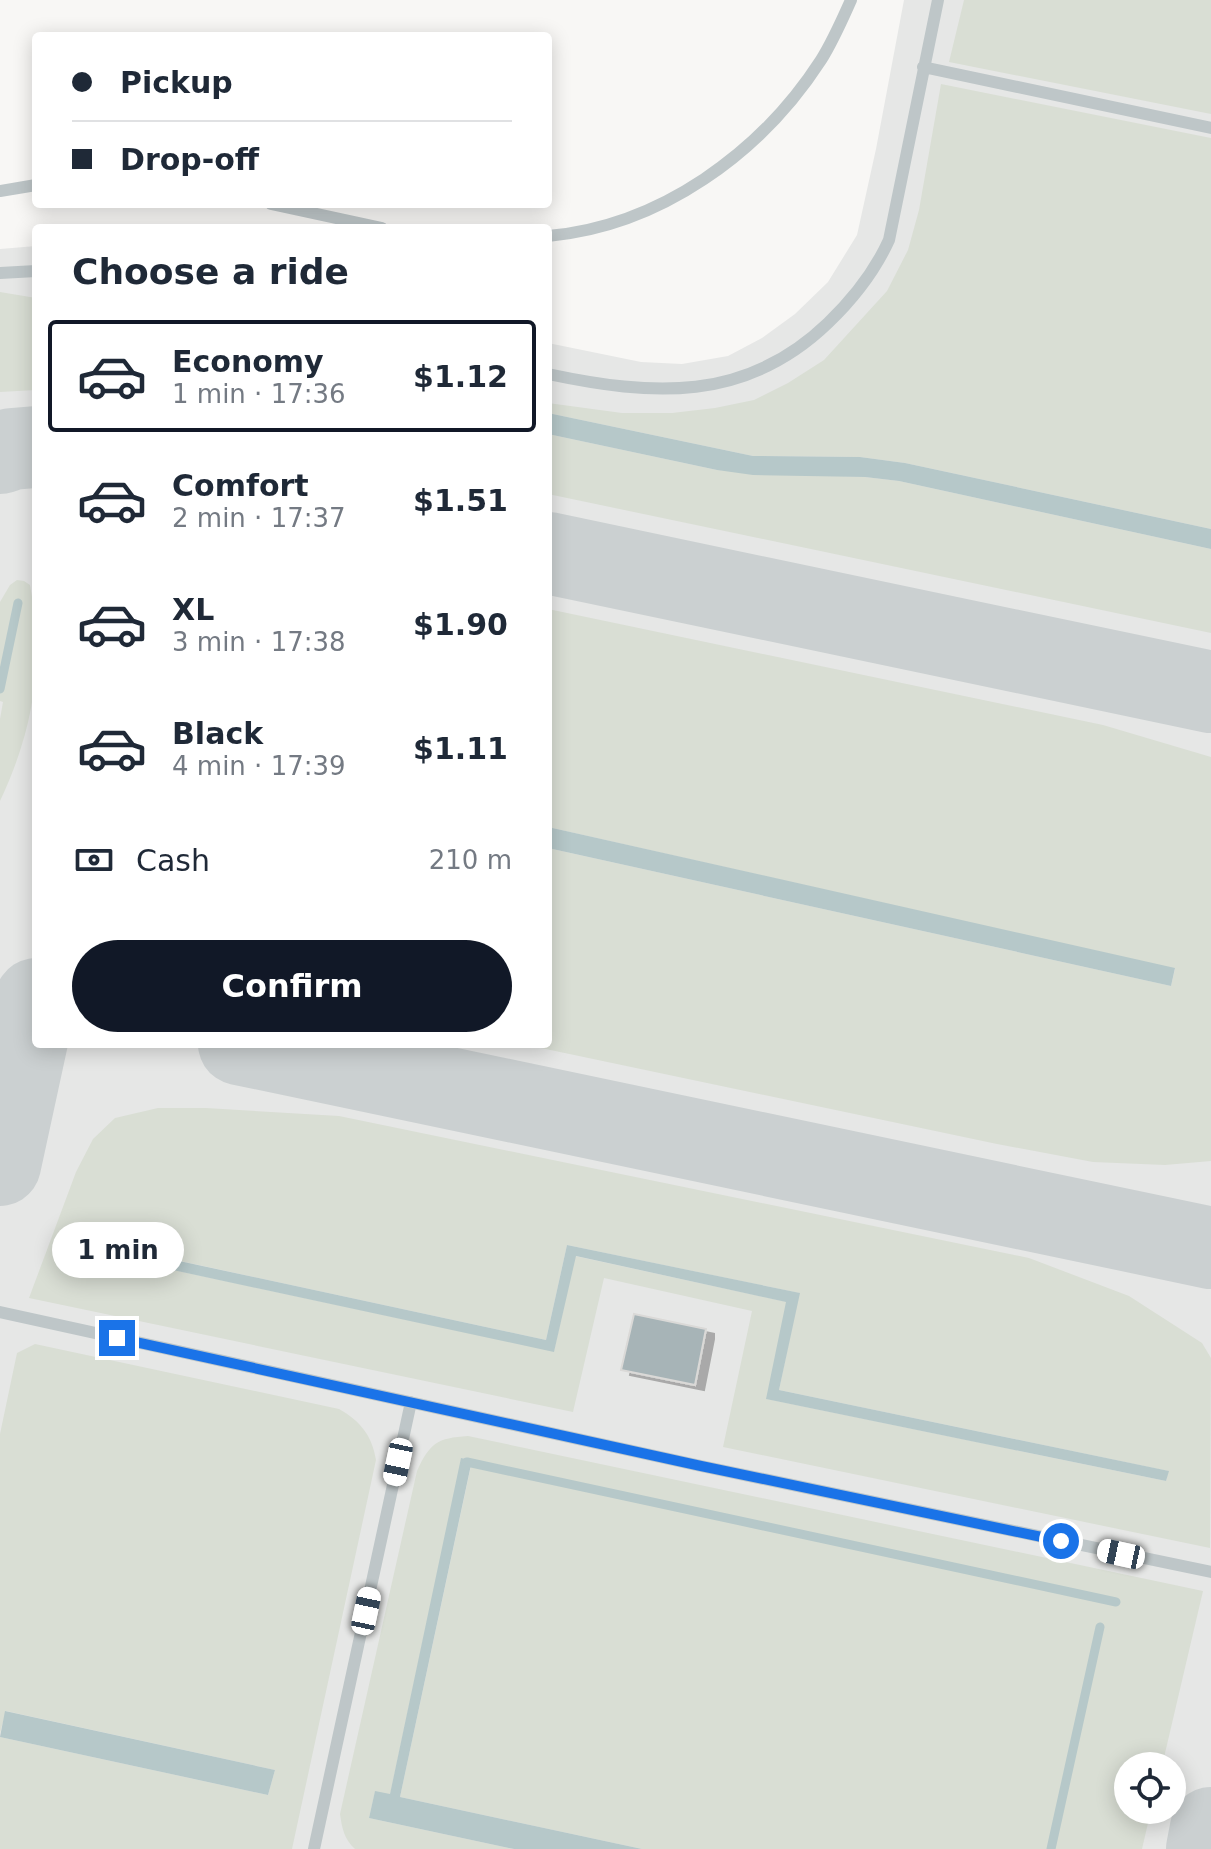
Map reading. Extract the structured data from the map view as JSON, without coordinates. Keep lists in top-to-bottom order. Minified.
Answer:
{"page":{"banner":["Pickup","Drop-off"],"heading":"Choose a ride","list":[{"name":"Economy","note":"1 min · 17:36","value":"$1.12"},{"name":"Comfort","note":"2 min · 17:37","value":"$1.51"},{"name":"XL","note":"3 min · 17:38","value":"$1.90"},{"name":"Black","note":"4 min · 17:39","value":"$1.11"}],"pay":["Cash","210 m"],"buttons":"Confirm","bubble":"1 min"}}
